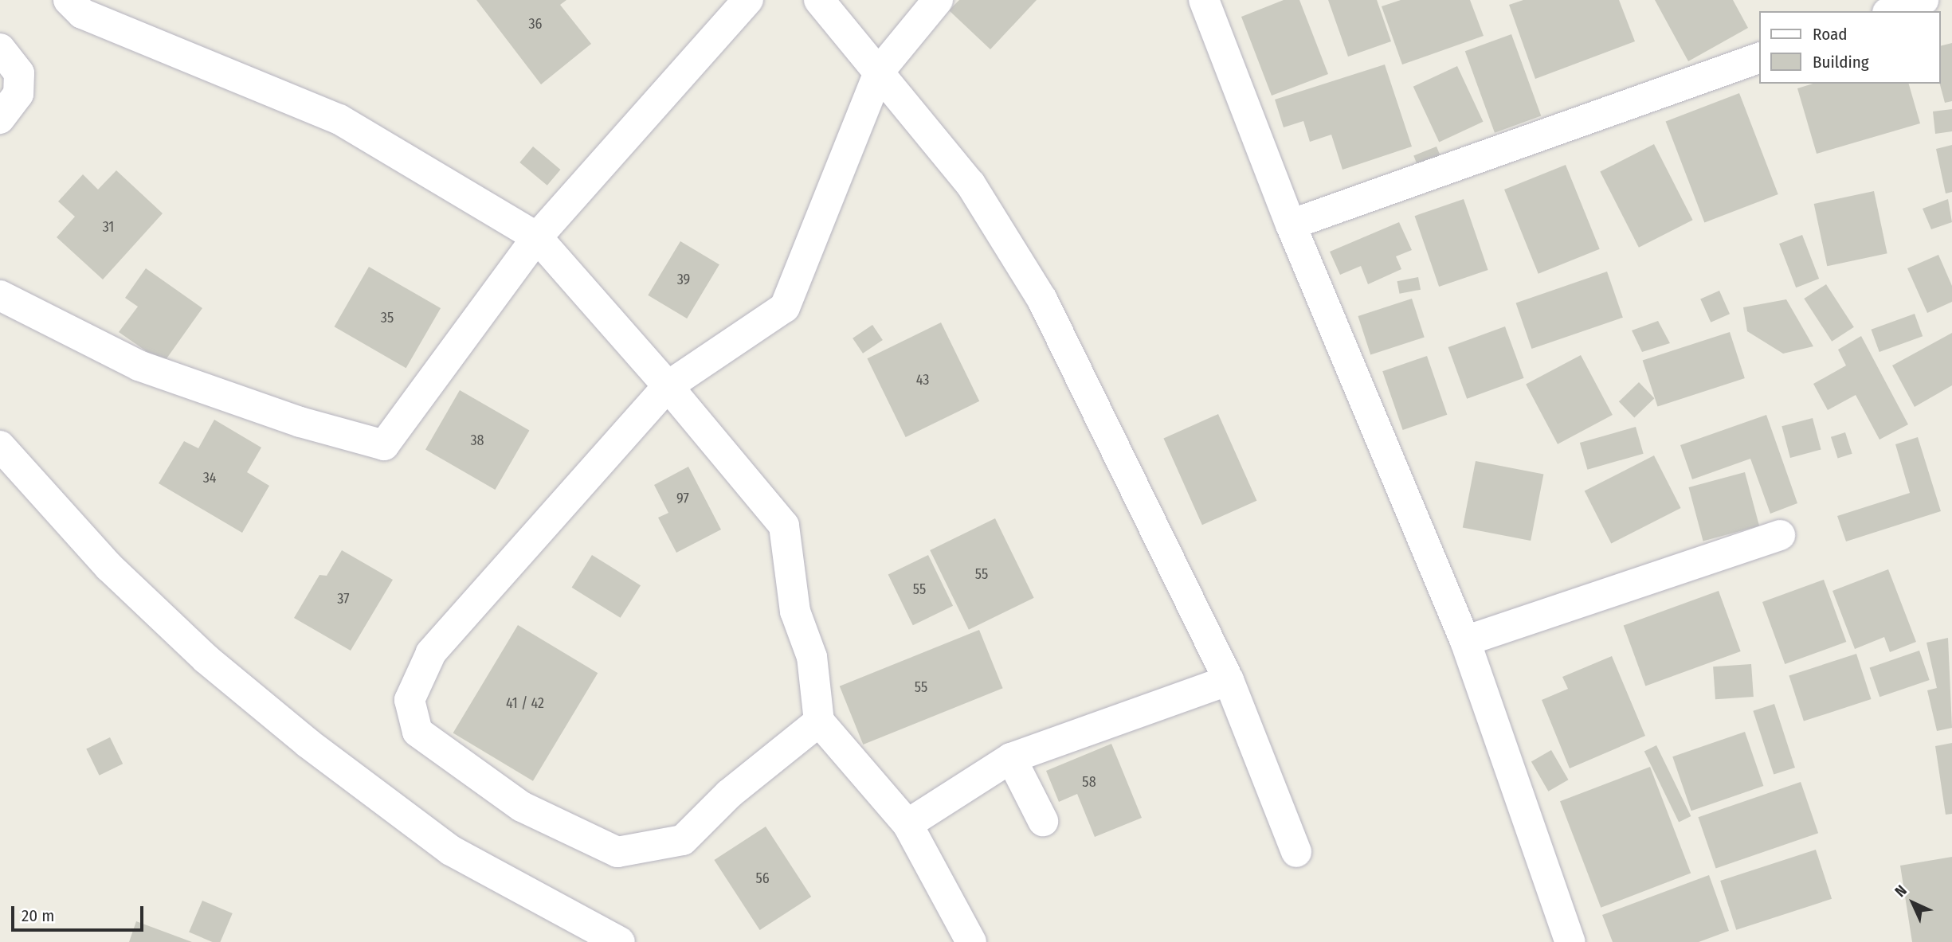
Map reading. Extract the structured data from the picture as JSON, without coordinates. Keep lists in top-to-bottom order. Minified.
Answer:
{"house_numbers":["36","31","39","35","43","38","34","97","55","55","37","55","41 / 42","58","56"],"legend":["Road","Building"],"scale_bar":"20 m","north":"top left"}
